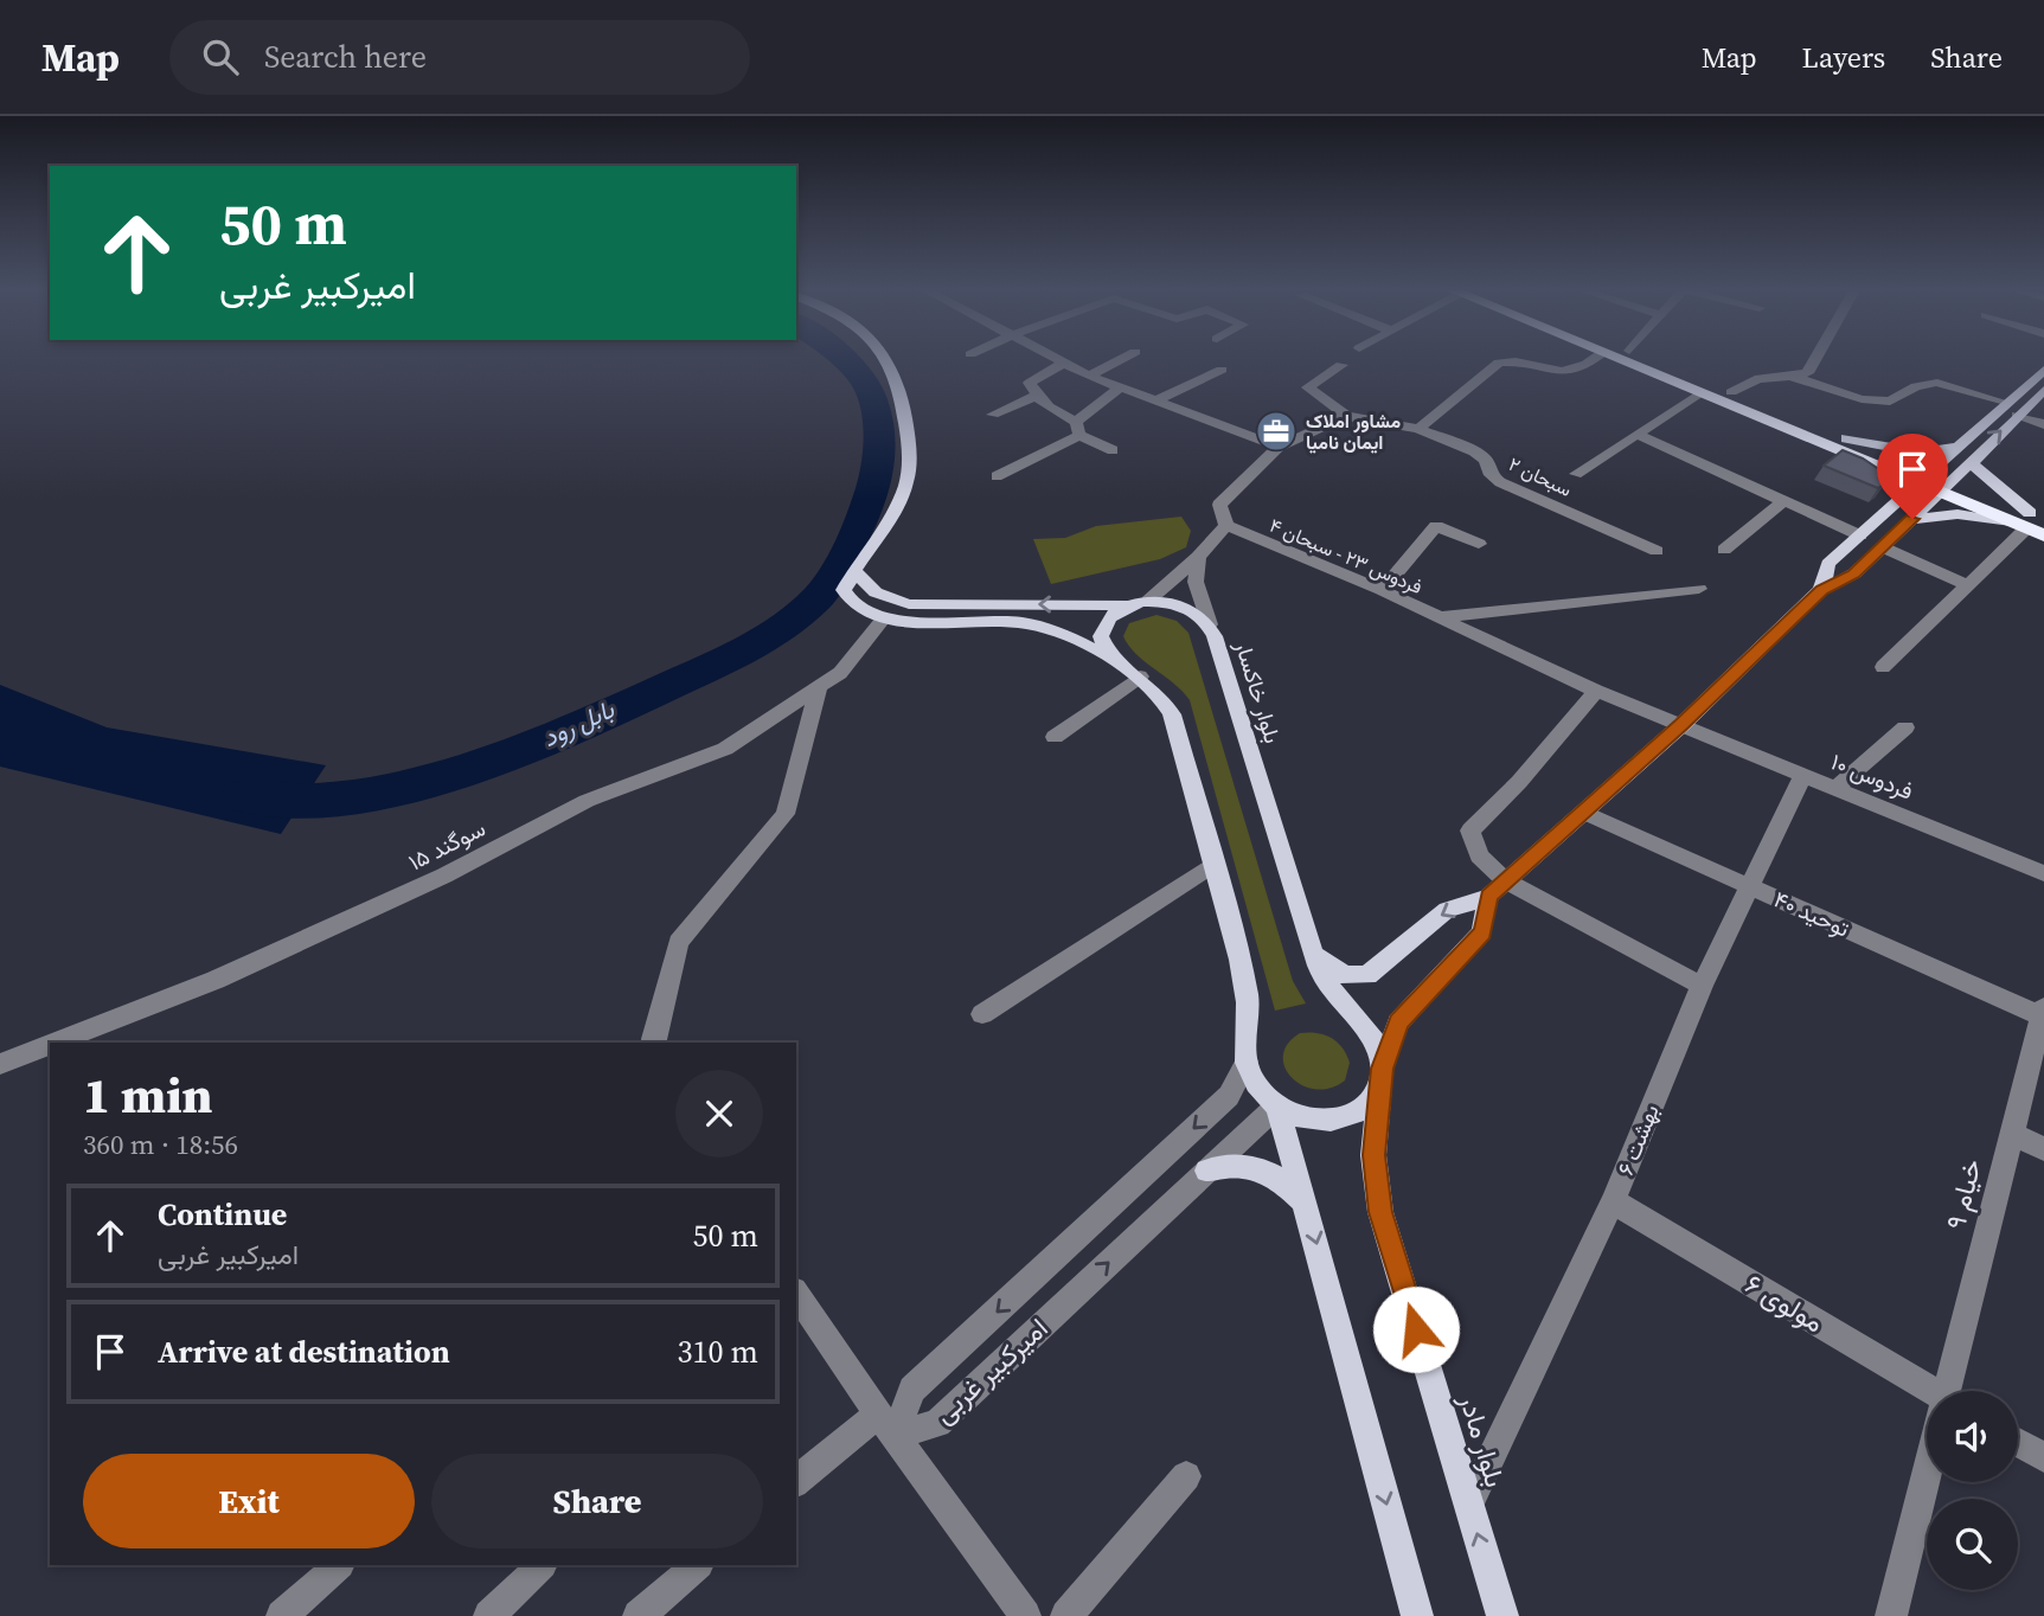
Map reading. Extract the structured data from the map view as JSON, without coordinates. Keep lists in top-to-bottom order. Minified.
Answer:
{"streets":{"main road":["بلوار خاکسار","بلوار مادر"],"street":["سبحان ۲","فردوس ۲۳ - سبحان ۴","فردوس ۱۰","سوگند ۱۵","توحید ۴۰","بهشت ۶","خیام ۹","مولوی ۶","امیرکبیر غربی"]},"crossings":[["فردوس ۲۳ - سبحان ۴","فردوس ۱۰"],["بلوار خاکسار","بلوار مادر"],["فردوس ۱۰","بهشت ۶"],["توحید ۴۰","بهشت ۶"],["توحید ۴۰","خیام ۹"],["بهشت ۶","مولوی ۶"],["بهشت ۶","بلوار مادر"]],"water":["بابل رود"],"places":{"office":["مشاور املاک ایمان نامیا"]},"page":{"header":"Map","search":"Search here","nav":["Map","Layers","Share"],"turn":["50 m","امیرکبیر غربی"],"heading":["1 min","360 m · 18:56"],"list":[{"name":"Continue","note":"امیرکبیر غربی","value":"50 m"},{"name":"Arrive at destination","value":"310 m"}],"buttons":["Exit","Share"]}}
